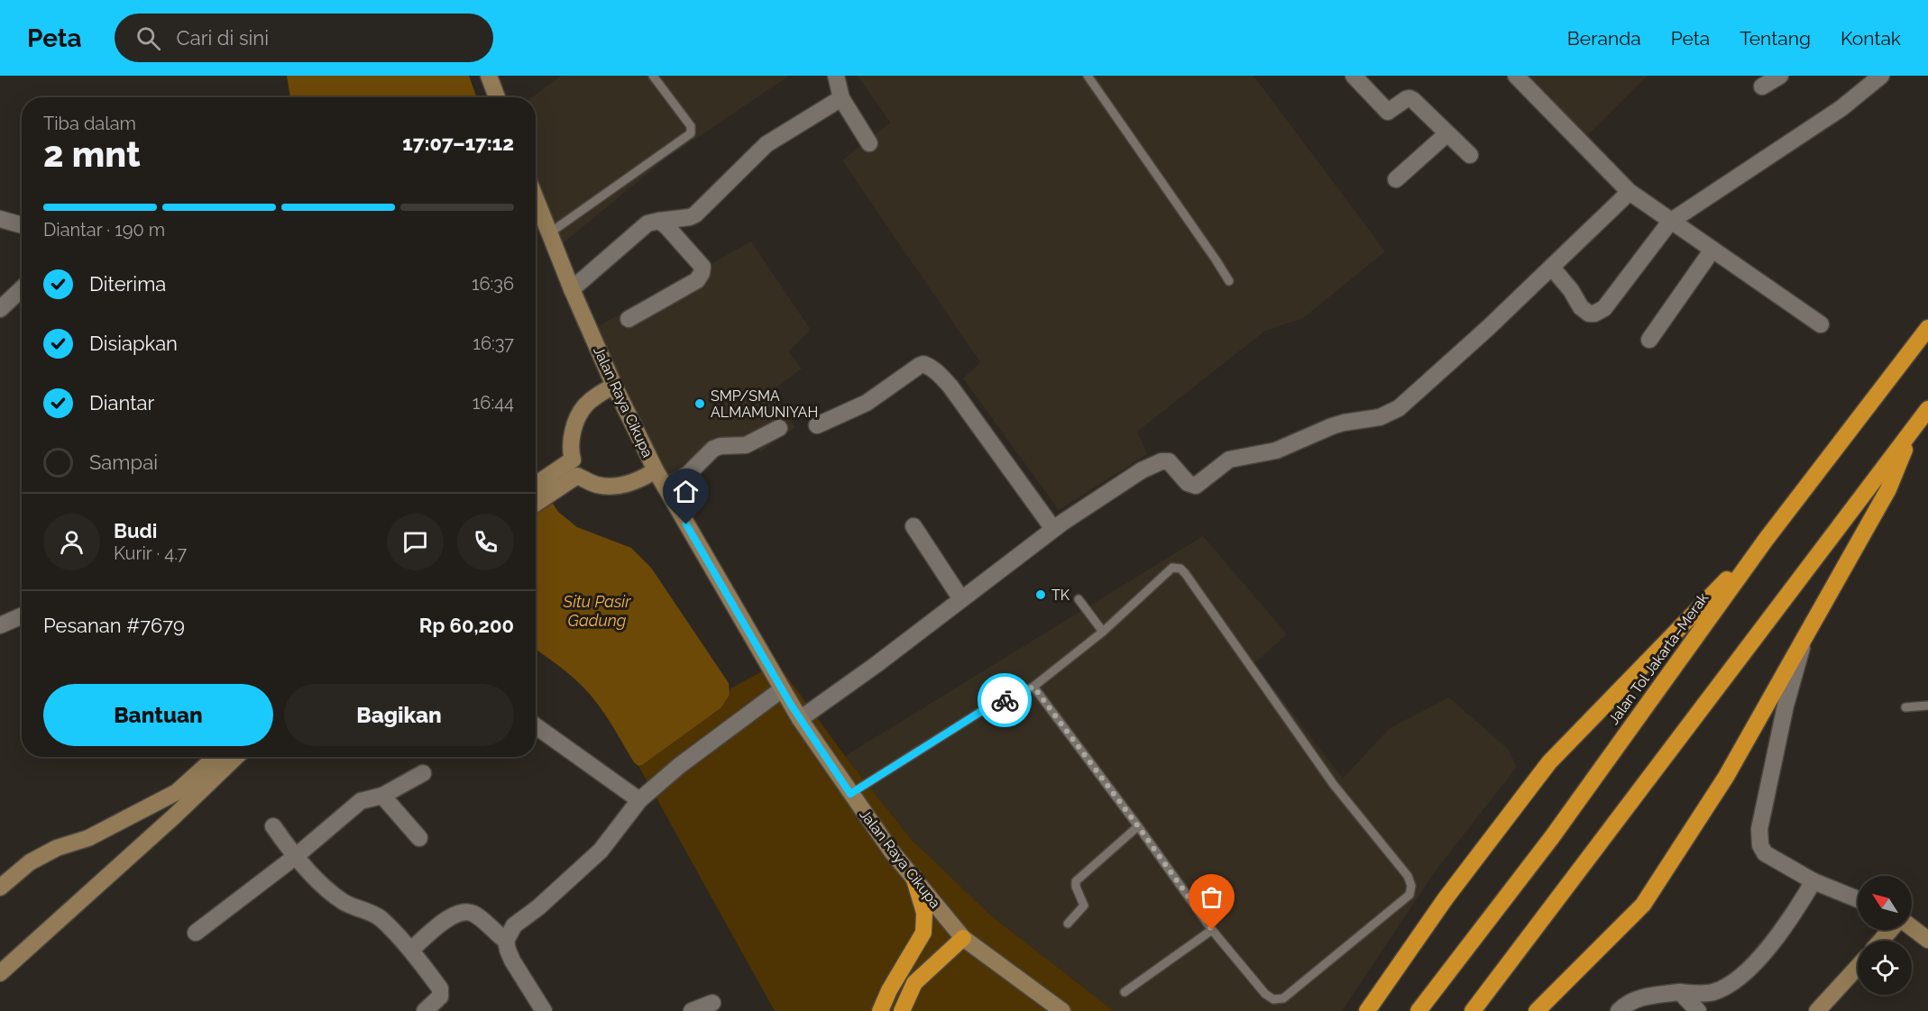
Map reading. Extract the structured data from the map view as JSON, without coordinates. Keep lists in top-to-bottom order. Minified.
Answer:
{"streets":{"highway":["Jalan Tol Jakarta–Merak"],"main road":["Jalan Raya Cikupa"]},"water":["Situ Pasir Gadung"],"places":["SMP/SMA ALMAMUNIYAH","TK"],"north":"top left","page":{"header":"Peta","search":"Cari di sini","nav":["Beranda","Peta","Tentang","Kontak"],"heading":["2 mnt","Tiba dalam","17:07–17:12"],"panel":["Budi","Kurir · 4.7","Pesanan #7679","Rp 60,200"],"bar":"Diantar · 190 m","list":[["Diterima","16:36"],["Disiapkan","16:37"],["Diantar","16:44"],"Sampai"],"buttons":["Bantuan","Bagikan"]}}
